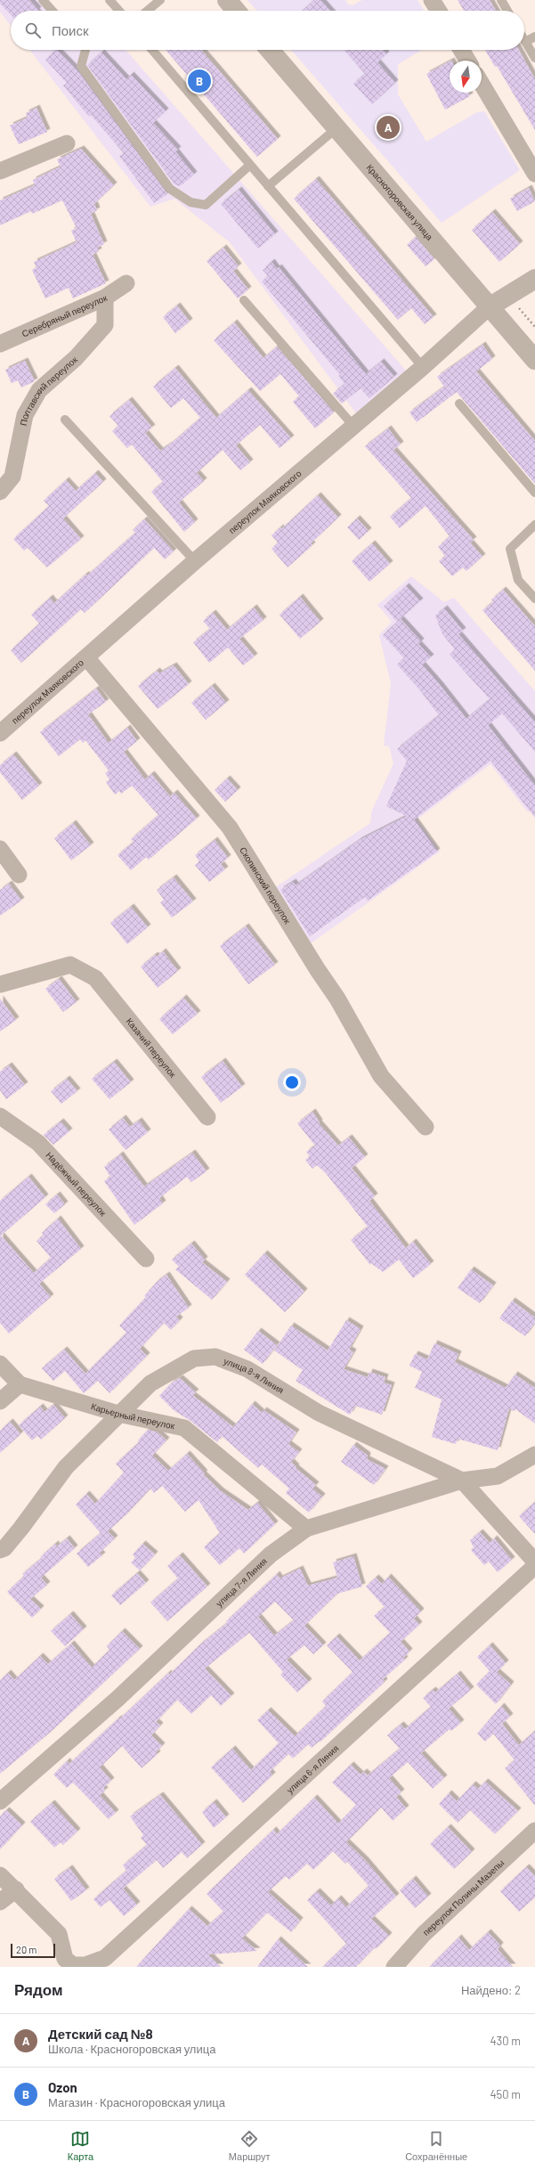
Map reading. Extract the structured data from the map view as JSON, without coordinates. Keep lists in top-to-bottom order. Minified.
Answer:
{"streets":{"street":["Красногоровская улица","Серебряный переулок","Полтавский переулок","переулок Маяковского","Скопинский переулок","Казачий переулок","Надёжный переулок","улица 8-я Линия","Карьерный переулок","улица 7-я Линия","улица 6-я Линия","переулок Полины Мазепы"]},"crossings":[["Красногоровская улица","переулок Маяковского"],["Серебряный переулок","Полтавский переулок"],["переулок Маяковского","Скопинский переулок"],["улица 8-я Линия","Карьерный переулок"],["улица 8-я Линия","улица 7-я Линия"],["Карьерный переулок","улица 7-я Линия"]],"scale_bar":"20 m","north":"bottom","page":{"search":"Поиск","pins":["B","A"],"scale":"20 m","heading":["Рядом","Найдено: 2"],"list":[{"mark":"A","name":"Детский сад №8","note":"Школа · Красногоровская улица","value":"430 m"},{"mark":"B","name":"Ozon","note":"Магазин · Красногоровская улица","value":"450 m"}],"nav":["Карта","Маршрут","Сохранённые"]}}
